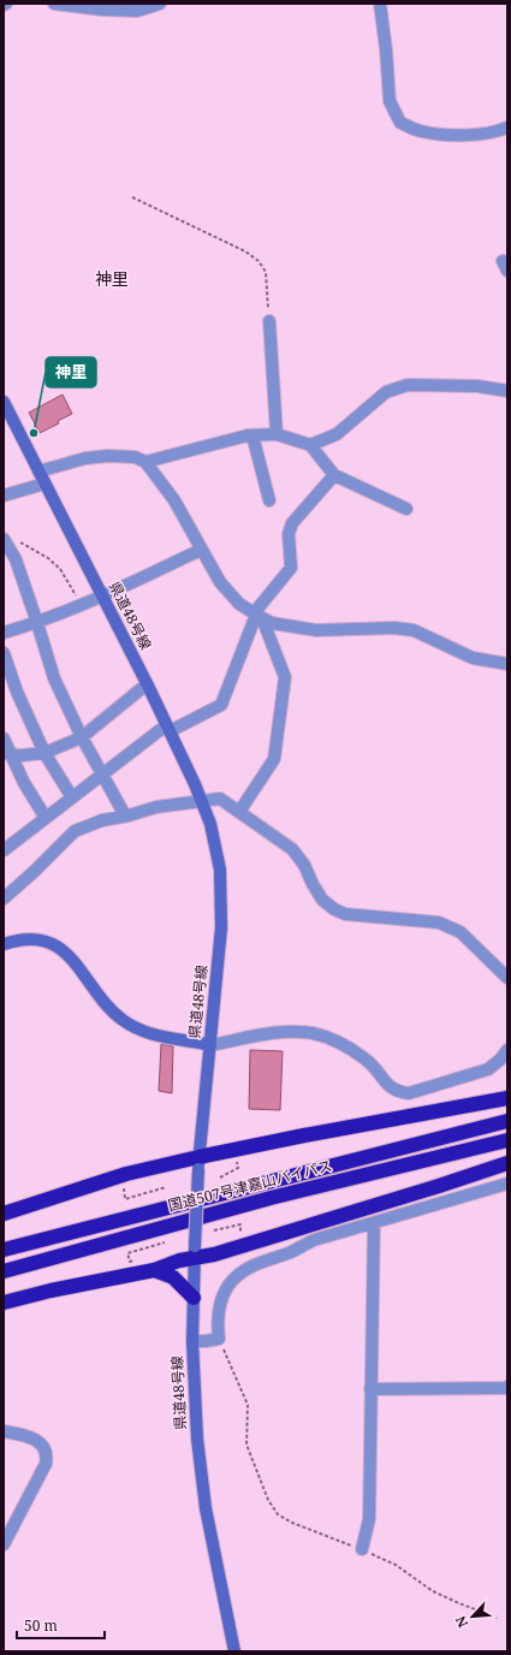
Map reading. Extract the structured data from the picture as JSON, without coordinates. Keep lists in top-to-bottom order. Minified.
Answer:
{"streets":{"highway":["国道507号津嘉山バイパス"],"main road":["県道48号線"]},"districts":["神里"],"places":["神里"],"scale_bar":"50 m","north":"bottom left"}
